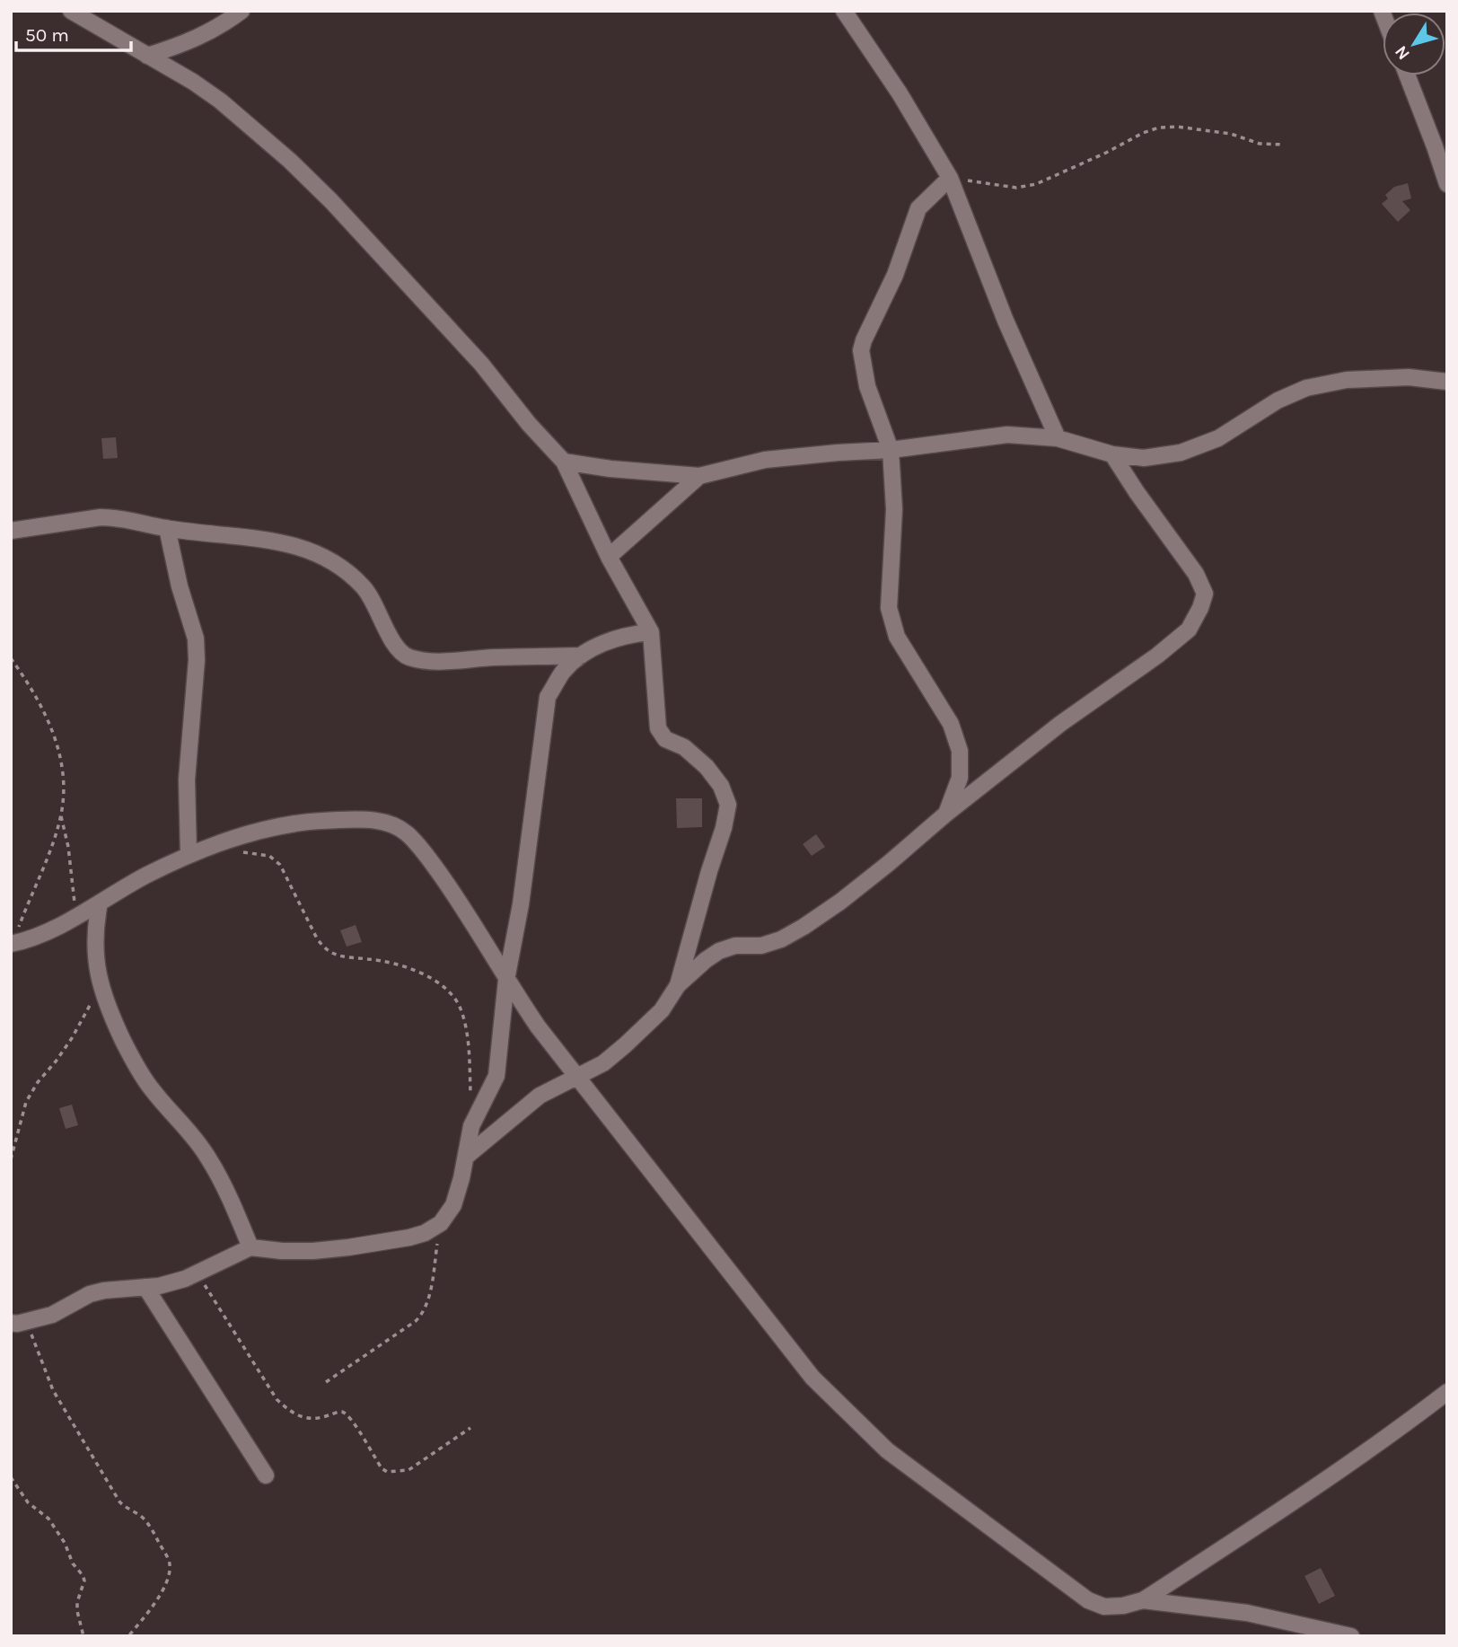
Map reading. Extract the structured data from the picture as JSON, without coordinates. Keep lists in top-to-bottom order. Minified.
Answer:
{"scale_bar":"50 m","north":"bottom left"}
